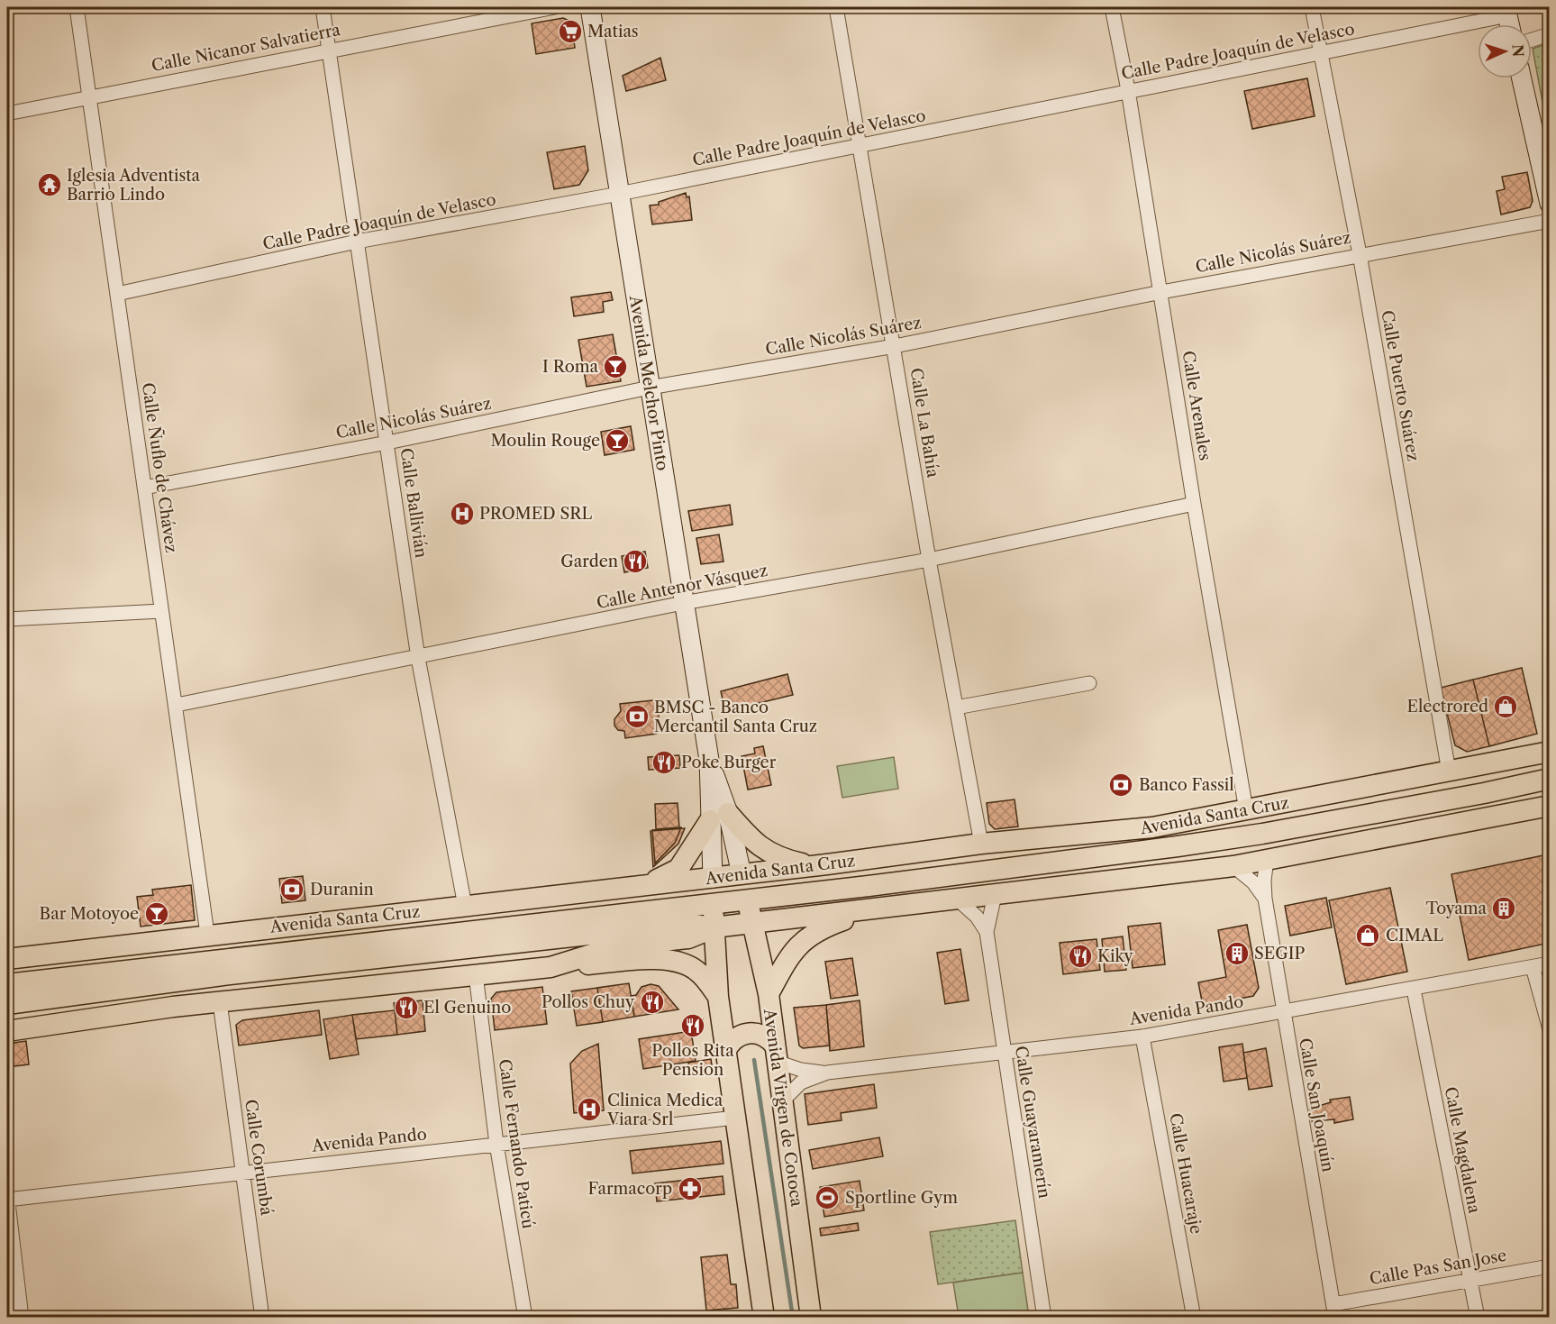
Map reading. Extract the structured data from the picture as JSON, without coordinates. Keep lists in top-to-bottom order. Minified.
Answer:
{"streets":{"main road":["Avenida Melchor Pinto","Avenida Santa Cruz","Avenida Virgen de Cotoca"],"street":["Calle Nicanor Salvatierra","Calle Padre Joaquín de Velasco","Calle Nicolás Suárez","Calle Puerto Suárez","Calle Arenales","Calle La Bahía","Calle Ñuflo de Chávez","Calle Ballivián","Calle Antenor Vásquez","Avenida Pando","Calle San Joaquín","Calle Guayaramerín","Calle Fernando Paticú","Calle Magdalena","Calle Corumbá","Calle Huacaraje","Calle Pas San Jose"]},"crossings":[["Calle Nicanor Salvatierra","Calle Ñuflo de Chávez"],["Calle Nicanor Salvatierra","Calle Ballivián"],["Calle Padre Joaquín de Velasco","Avenida Melchor Pinto"],["Calle Padre Joaquín de Velasco","Calle Puerto Suárez"],["Calle Padre Joaquín de Velasco","Calle Arenales"],["Calle Padre Joaquín de Velasco","Calle La Bahía"],["Calle Padre Joaquín de Velasco","Calle Ñuflo de Chávez"],["Calle Padre Joaquín de Velasco","Calle Ballivián"],["Calle Nicolás Suárez","Avenida Melchor Pinto"],["Calle Nicolás Suárez","Calle Puerto Suárez"],["Calle Nicolás Suárez","Calle Arenales"],["Calle Nicolás Suárez","Calle La Bahía"],["Calle Nicolás Suárez","Calle Ñuflo de Chávez"],["Calle Nicolás Suárez","Calle Ballivián"],["Avenida Melchor Pinto","Calle Antenor Vásquez"],["Avenida Melchor Pinto","Avenida Santa Cruz"],["Avenida Melchor Pinto","Avenida Virgen de Cotoca"],["Calle Puerto Suárez","Avenida Santa Cruz"],["Calle Arenales","Calle Antenor Vásquez"],["Calle Arenales","Avenida Santa Cruz"],["Calle La Bahía","Calle Antenor Vásquez"],["Calle La Bahía","Avenida Santa Cruz"],["Calle Ñuflo de Chávez","Calle Antenor Vásquez"],["Calle Ñuflo de Chávez","Avenida Santa Cruz"],["Calle Ballivián","Calle Antenor Vásquez"],["Calle Ballivián","Avenida Santa Cruz"],["Avenida Santa Cruz","Avenida Virgen de Cotoca"],["Avenida Pando","Calle San Joaquín"],["Avenida Pando","Avenida Virgen de Cotoca"],["Avenida Pando","Calle Guayaramerín"],["Avenida Pando","Calle Fernando Paticú"],["Avenida Pando","Calle Magdalena"],["Avenida Pando","Calle Corumbá"],["Avenida Pando","Calle Huacaraje"],["Calle San Joaquín","Calle Pas San Jose"],["Calle Magdalena","Calle Pas San Jose"]],"places":{"supermarket":["Matias"],"temple":["Iglesia Adventista Barrio Lindo"],"bar":["I Roma","Moulin Rouge","Bar Motoyoe"],"hospital":["PROMED SRL","Clinica Medica Viara Srl"],"restaurant":["Garden","Poke Burger","Kiky","Pollos Chuy","El Genuino","Pollos Rita Pension"],"shop":["Electrored","CIMAL"],"bank":["BMSC - Banco Mercantil Santa Cruz","Banco Fassil","Duranin"],"building":["Toyama","SEGIP"],"pharmacy":["Farmacorp"],"sports":["Sportline Gym"]},"north":"right"}
